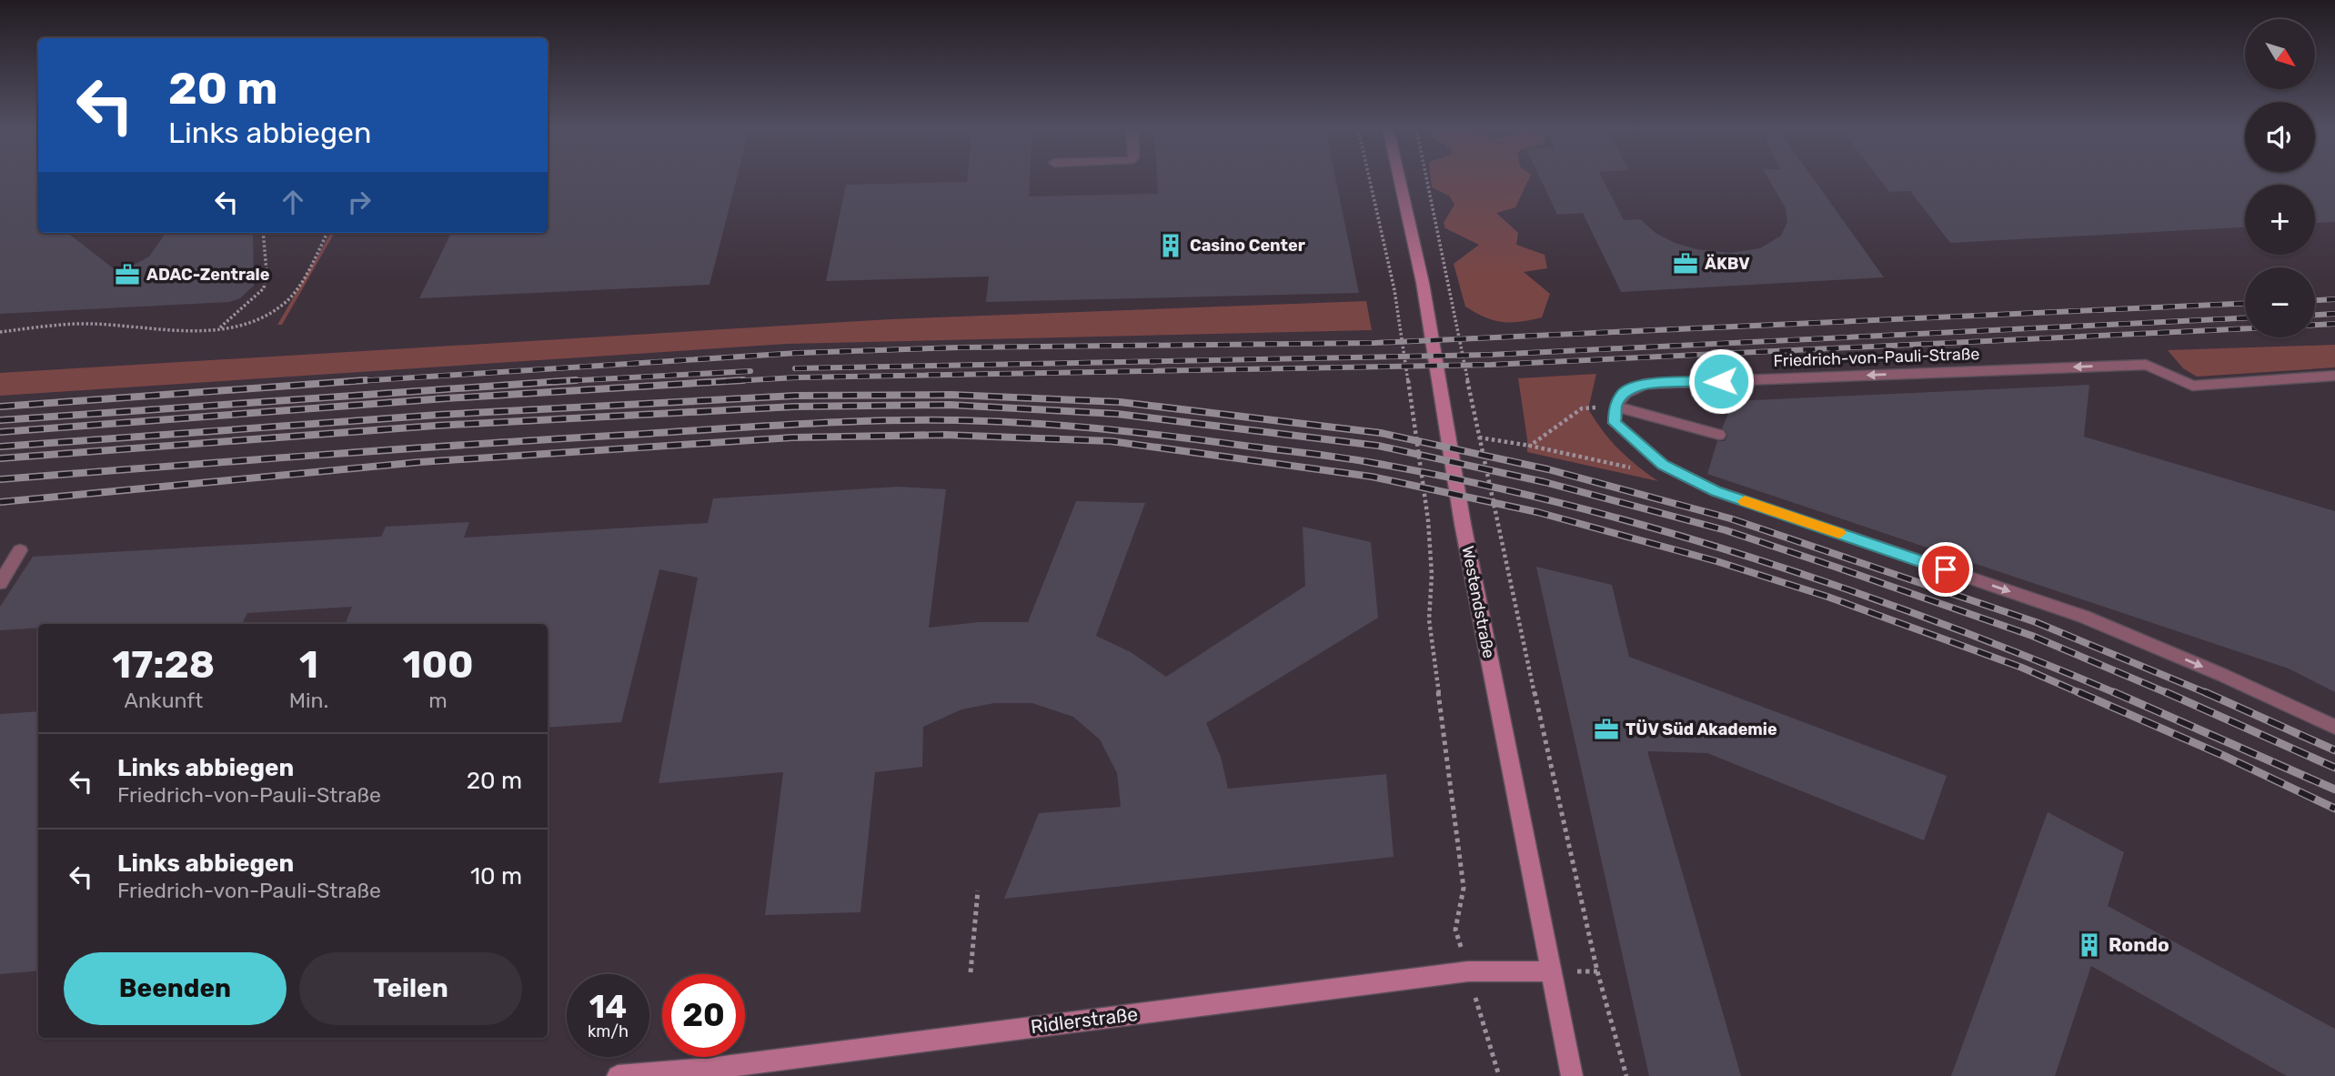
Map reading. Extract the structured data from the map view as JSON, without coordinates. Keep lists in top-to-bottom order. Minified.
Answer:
{"streets":{"street":["Westendstraße","Ridlerstraße"],"lane":["Friedrich-von-Pauli-Straße"]},"crossings":[["Westendstraße","Ridlerstraße"]],"one_way":["Friedrich-von-Pauli-Straße"],"places":{"building":["Casino Center","Rondo"],"office":["ÄKBV","ADAC-Zentrale","TÜV Süd Akademie"]},"north":"bottom right","page":{"map_buttons":["+","−"],"turn":["20 m","Links abbiegen"],"eta":["17:28","Ankunft","1","Min.","100","m"],"list":[{"name":"Links abbiegen","note":"Friedrich-von-Pauli-Straße","value":"20 m"},{"name":"Links abbiegen","note":"Friedrich-von-Pauli-Straße","value":"10 m"}],"buttons":["Beenden","Teilen"],"speed":"14 km/h","limit":"20"}}
